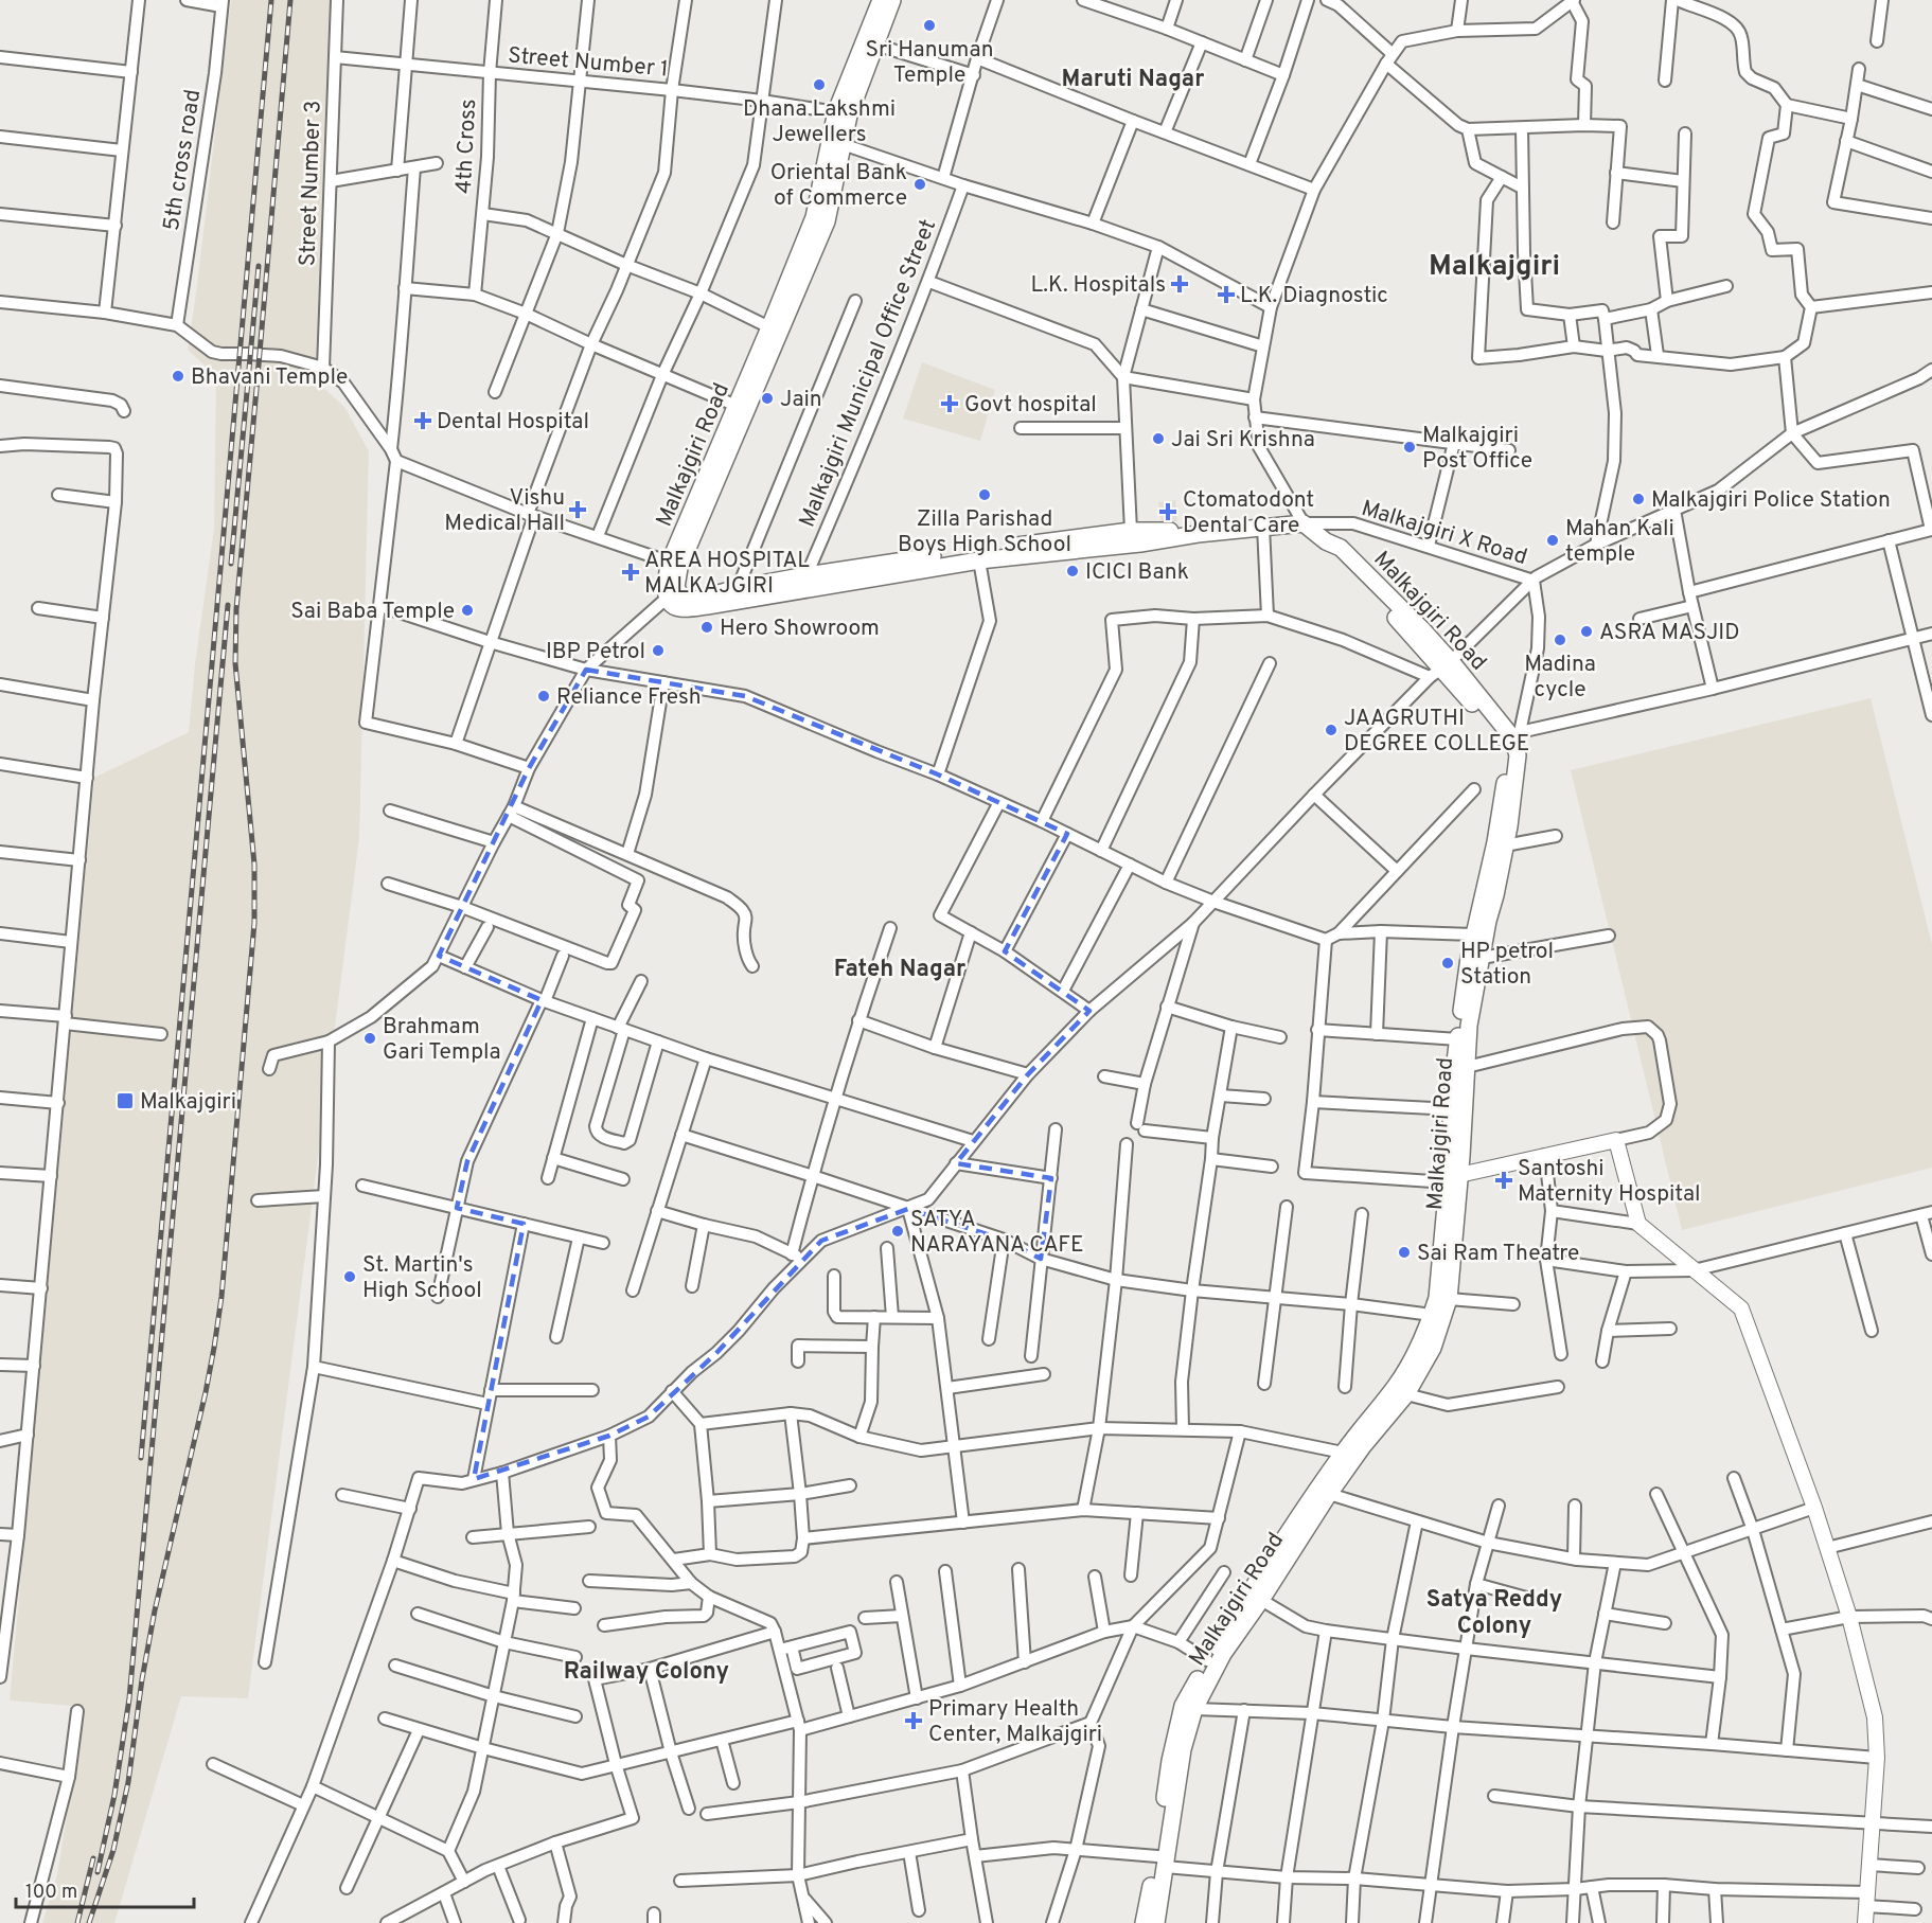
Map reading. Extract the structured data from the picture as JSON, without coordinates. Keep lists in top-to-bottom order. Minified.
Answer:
{"streets":{"main road":["Malkajgiri Road"],"street":["Street Number 1","4th Cross","5th cross road","Street Number 3","Malkajgiri Municipal Office Street","Malkajgiri X Road"]},"crossings":[["Street Number 1","4th Cross"],["Street Number 1","Street Number 3"],["Street Number 1","Malkajgiri Road"],["Malkajgiri Road","Malkajgiri X Road"]],"districts":["Maruti Nagar","Malkajgiri","Fateh Nagar","Satya Reddy Colony","Railway Colony"],"places":{"other":["Sri Hanuman Temple","Dhana Lakshmi Jewellers","Oriental Bank of Commerce","Bhavani Temple","Jain","Jai Sri Krishna","Malkajgiri Post Office","Zilla Parishad Boys High School","Malkajgiri Police Station","Mahan Kali temple","ICICI Bank","Sai Baba Temple","Hero Showroom","ASRA MASJID","Madina cycle","IBP Petrol","Reliance Fresh","JAAGRUTHI DEGREE COLLEGE","HP petrol Station","Brahmam Gari Templa","SATYA NARAYANA CAFE","Sai Ram Theatre","St. Martin's High School"],"health":["L.K. Hospitals","L.K. Diagnostic","Govt hospital","Dental Hospital","Vishu Medical Hall","Ctomatodont Dental Care","AREA HOSPITAL MALKAJGIRI","Santoshi Maternity Hospital","Primary Health Center, Malkajgiri"],"transit":["Malkajgiri"]},"scale_bar":"100 m"}
